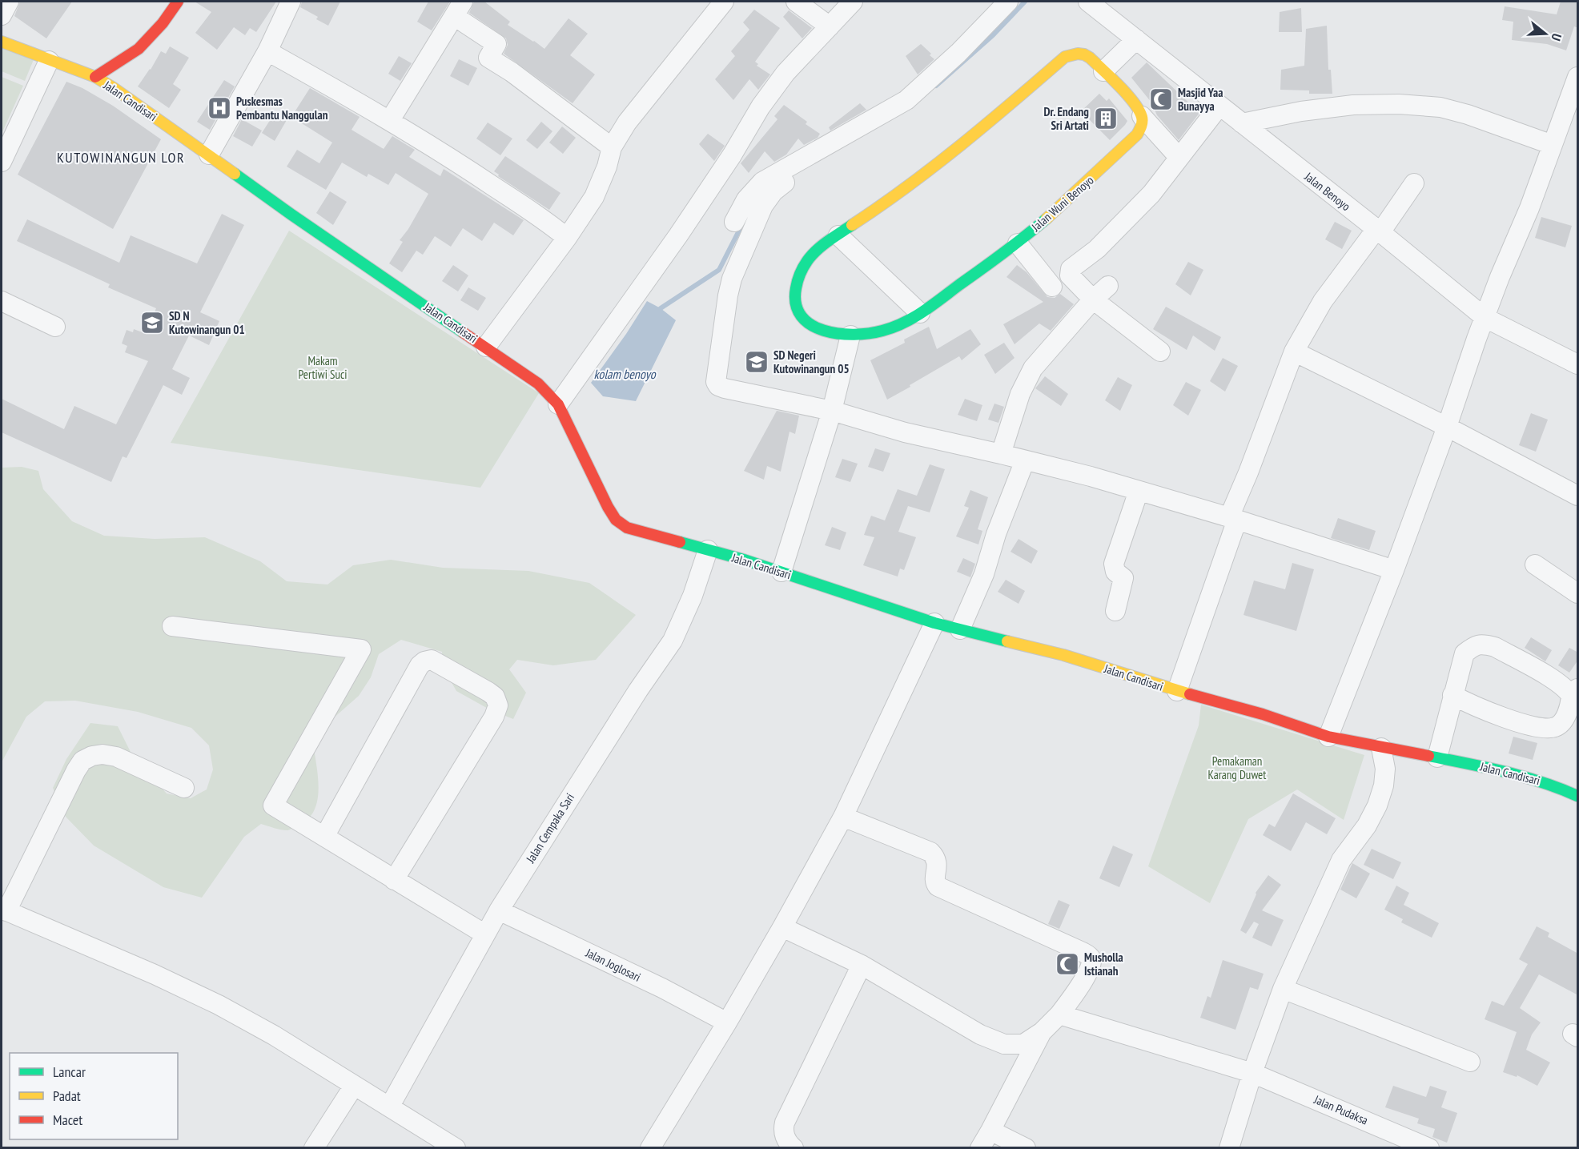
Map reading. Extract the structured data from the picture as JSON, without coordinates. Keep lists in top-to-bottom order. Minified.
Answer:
{"streets":{"street":["Jalan Candisari","Jalan Benoyo","Jalan Wuni Benoyo","Jalan Cempaka Sari","Jalan Joglosari","Jalan Pudaksa"]},"crossings":[["Jalan Candisari","Jalan Cempaka Sari"],["Jalan Cempaka Sari","Jalan Joglosari"]],"districts":["KUTOWINANGUN LOR"],"water":["kolam benoyo"],"parks":["Makam Pertiwi Suci","Pemakaman Karang Duwet"],"places":{"mosque":["Masjid Yaa Bunayya","Musholla Istianah"],"hospital":["Puskesmas Pembantu Nanggulan"],"building":["Dr. Endang Sri Artati"],"school or university":["SD N Kutowinangun 01","SD Negeri Kutowinangun 05"]},"legend":["Lancar","Padat","Macet"],"north":"right"}
